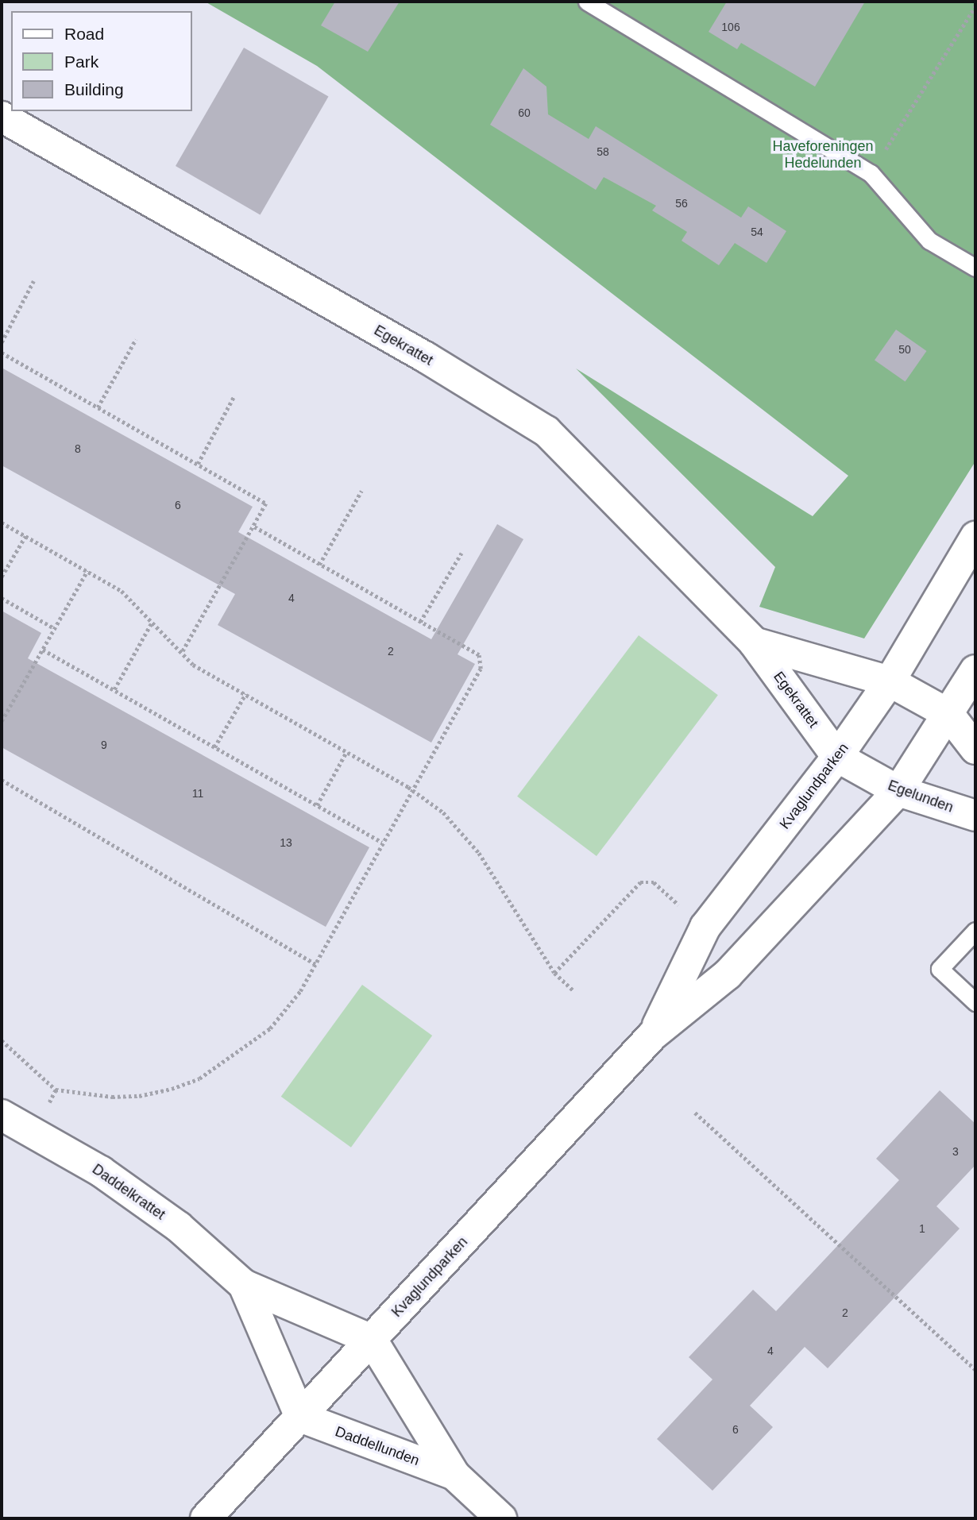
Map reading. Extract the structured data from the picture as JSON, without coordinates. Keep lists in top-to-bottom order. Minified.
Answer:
{"streets":{"street":["Egekrattet","Kvaglundparken","Egelunden","Daddelkrattet","Daddellunden"]},"crossings":[["Egekrattet","Kvaglundparken"],["Egekrattet","Egelunden"],["Kvaglundparken","Egelunden"],["Kvaglundparken","Daddelkrattet"],["Kvaglundparken","Daddellunden"],["Daddelkrattet","Daddellunden"]],"parks":["Haveforeningen Hedelunden"],"house_numbers":["106","60","58","56","54","50","8","6","4","2","9","11","13","3","1","2","4","6"],"legend":["Road","Park","Building"]}
